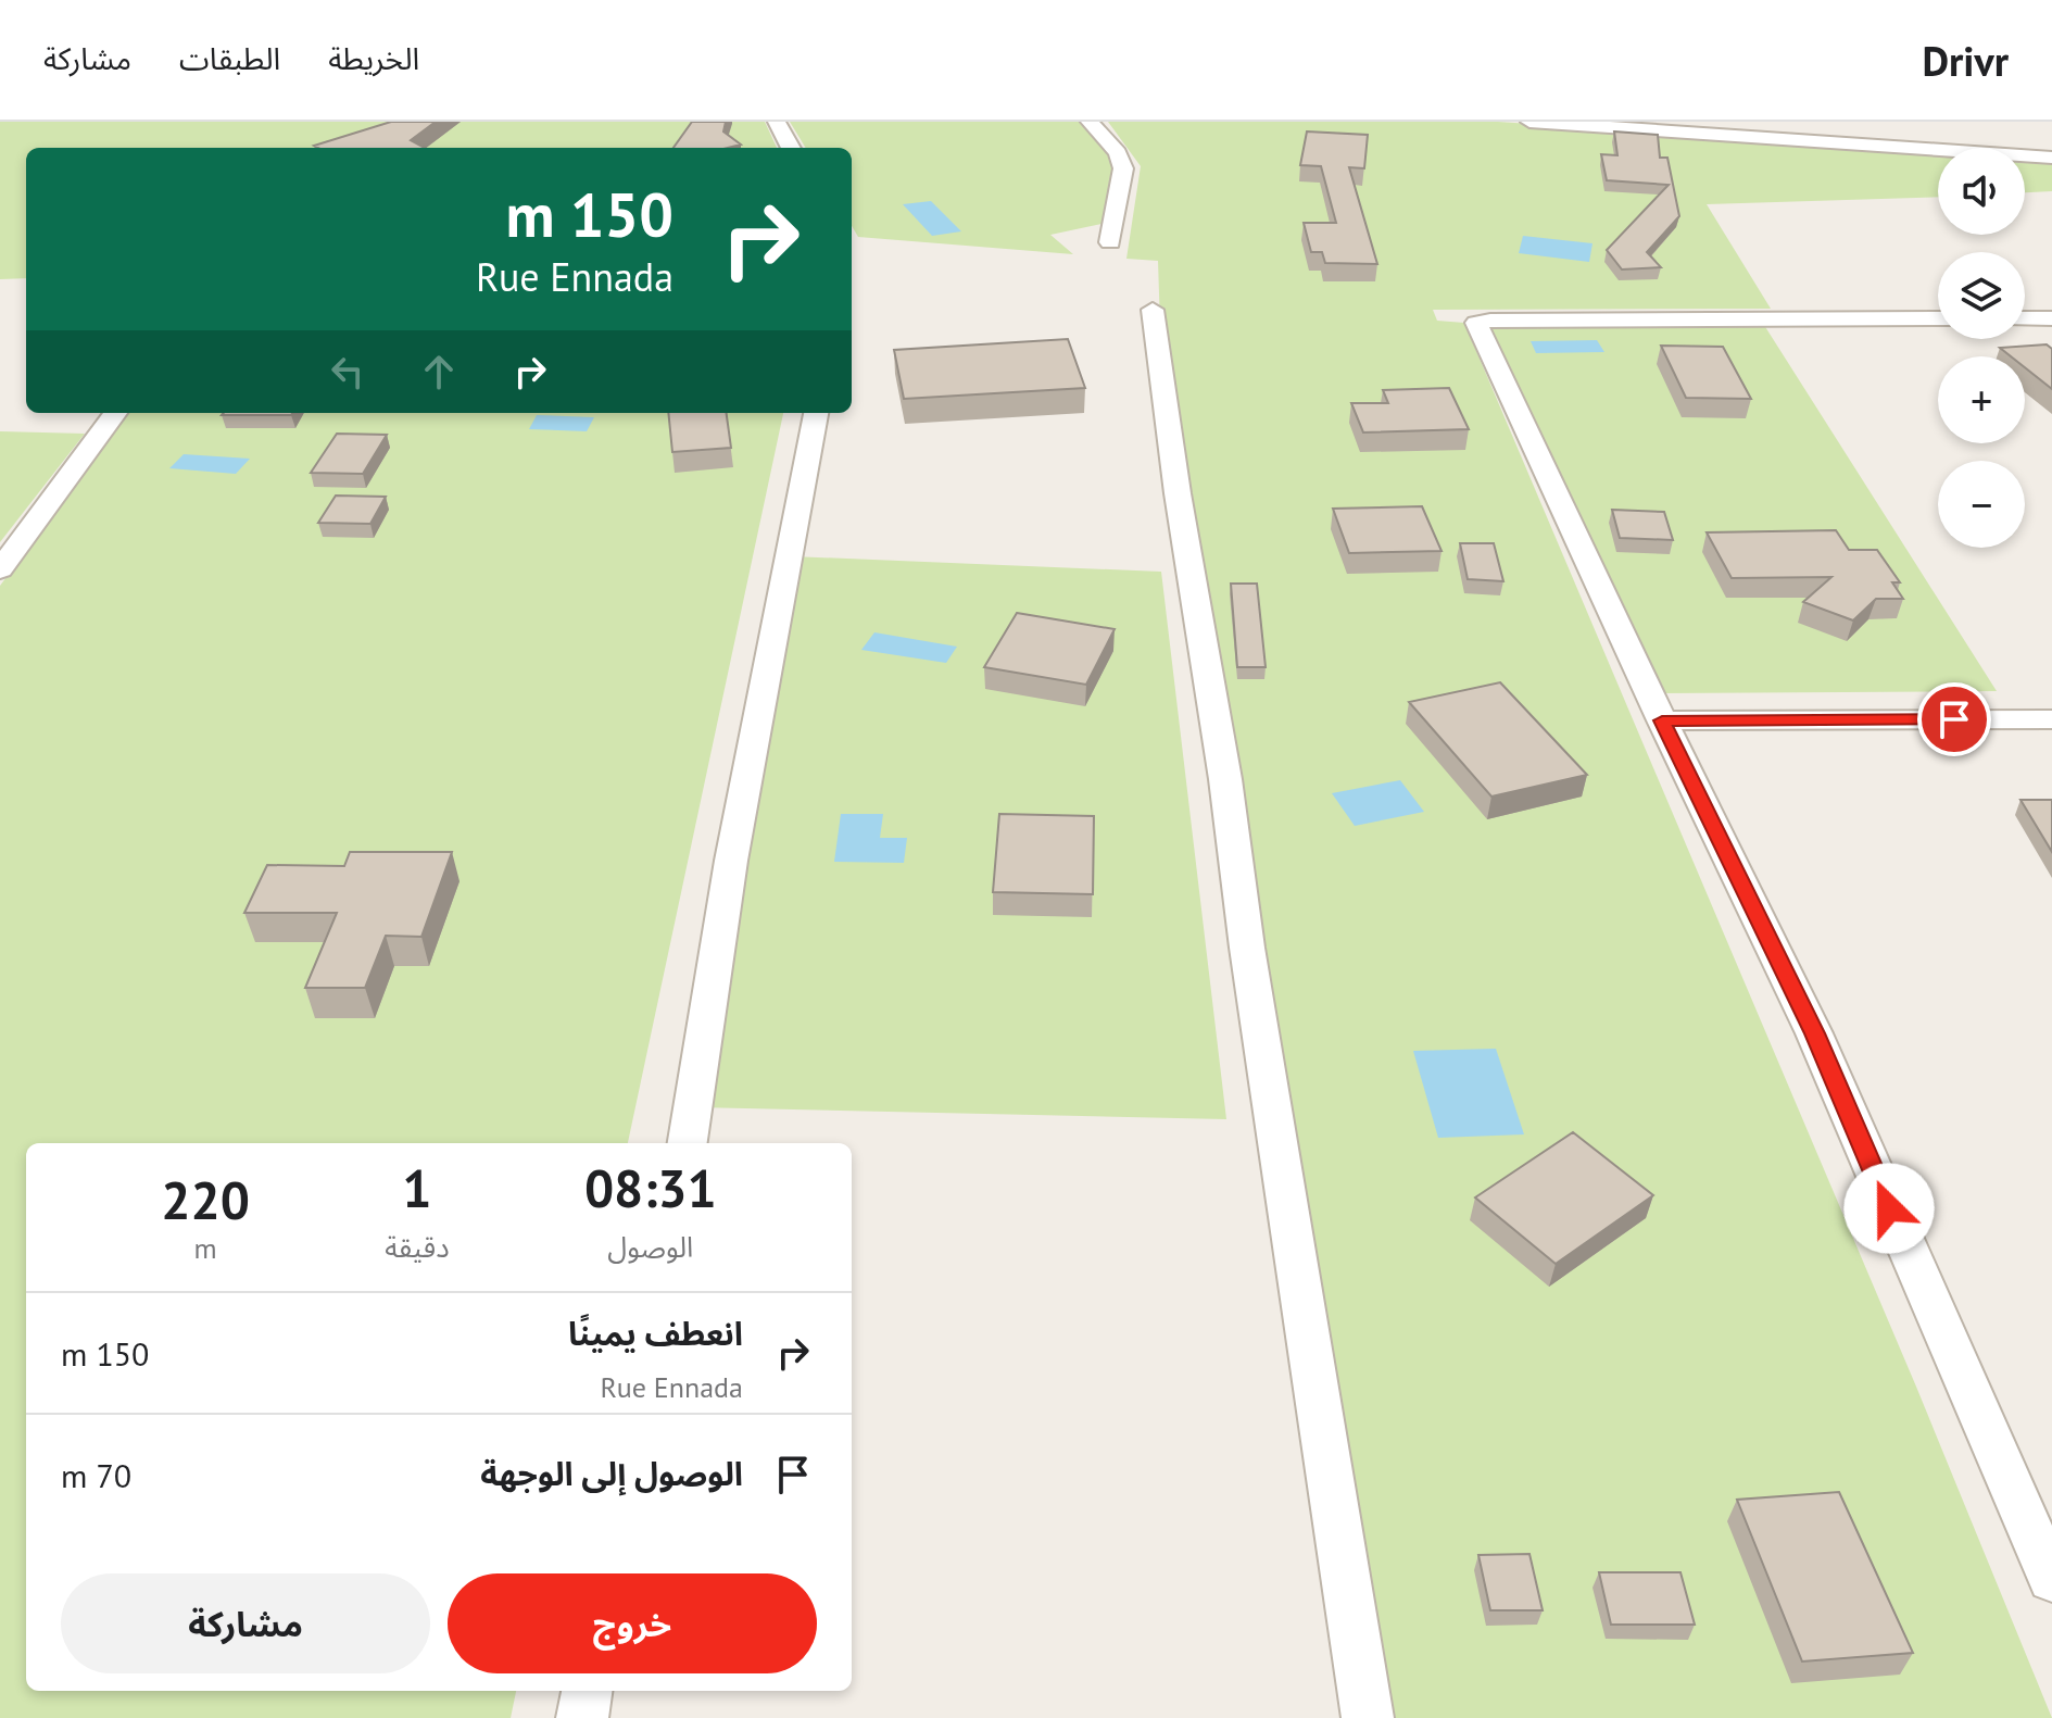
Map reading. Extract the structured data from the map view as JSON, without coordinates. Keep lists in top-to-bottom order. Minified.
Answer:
{"page":{"header":"Drivr","nav":["الخريطة","الطبقات","مشاركة"],"map_buttons":["+","−"],"turn":["150 m","Rue Ennada"],"eta":["08:31","الوصول","1","دقيقة","220","m"],"list":[{"name":"انعطف يمينًا","note":"Rue Ennada","value":"150 m"},{"name":"الوصول إلى الوجهة","value":"70 m"}],"buttons":["خروج","مشاركة"]}}
